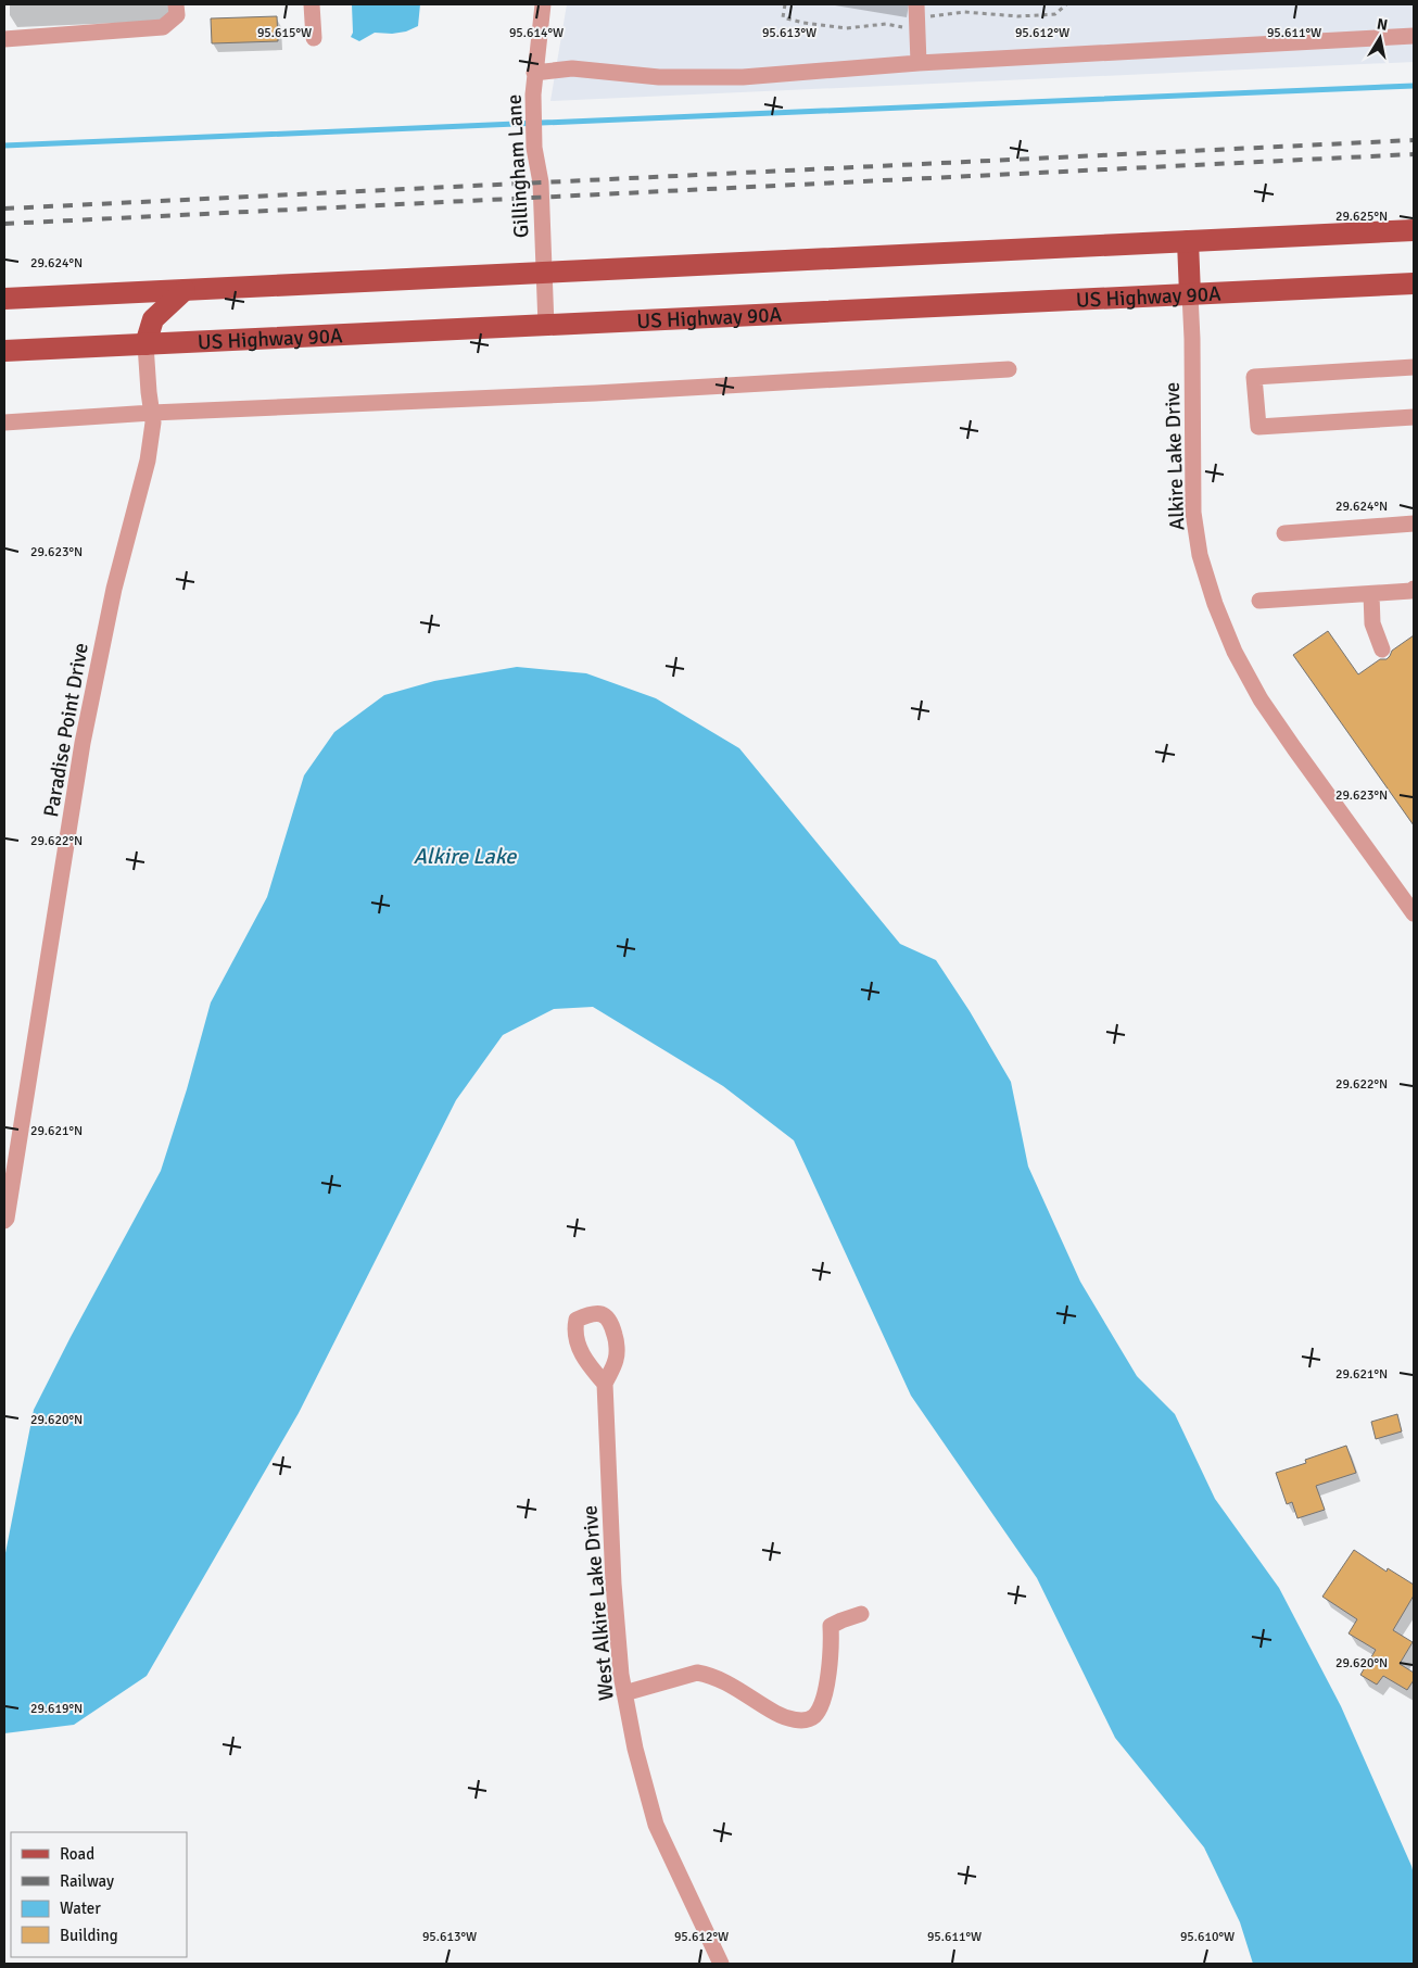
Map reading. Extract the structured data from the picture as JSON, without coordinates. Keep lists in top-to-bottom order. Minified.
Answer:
{"streets":{"main road":["US Highway 90A"],"street":["Gillingham Lane","Alkire Lake Drive","Paradise Point Drive","West Alkire Lake Drive"]},"crossings":[["Gillingham Lane","US Highway 90A"],["US Highway 90A","Alkire Lake Drive"],["US Highway 90A","Paradise Point Drive"]],"water":["Alkire Lake"],"legend":["Road","Railway","Water","Building"],"north":"top","coordinates":["95.614°W","95.613°W","95.612°W","95.611°W","95.615°W","29.625°N","29.624°N","29.623°N","29.622°N","29.621°N","29.620°N","29.619°N","95.610°W"]}
